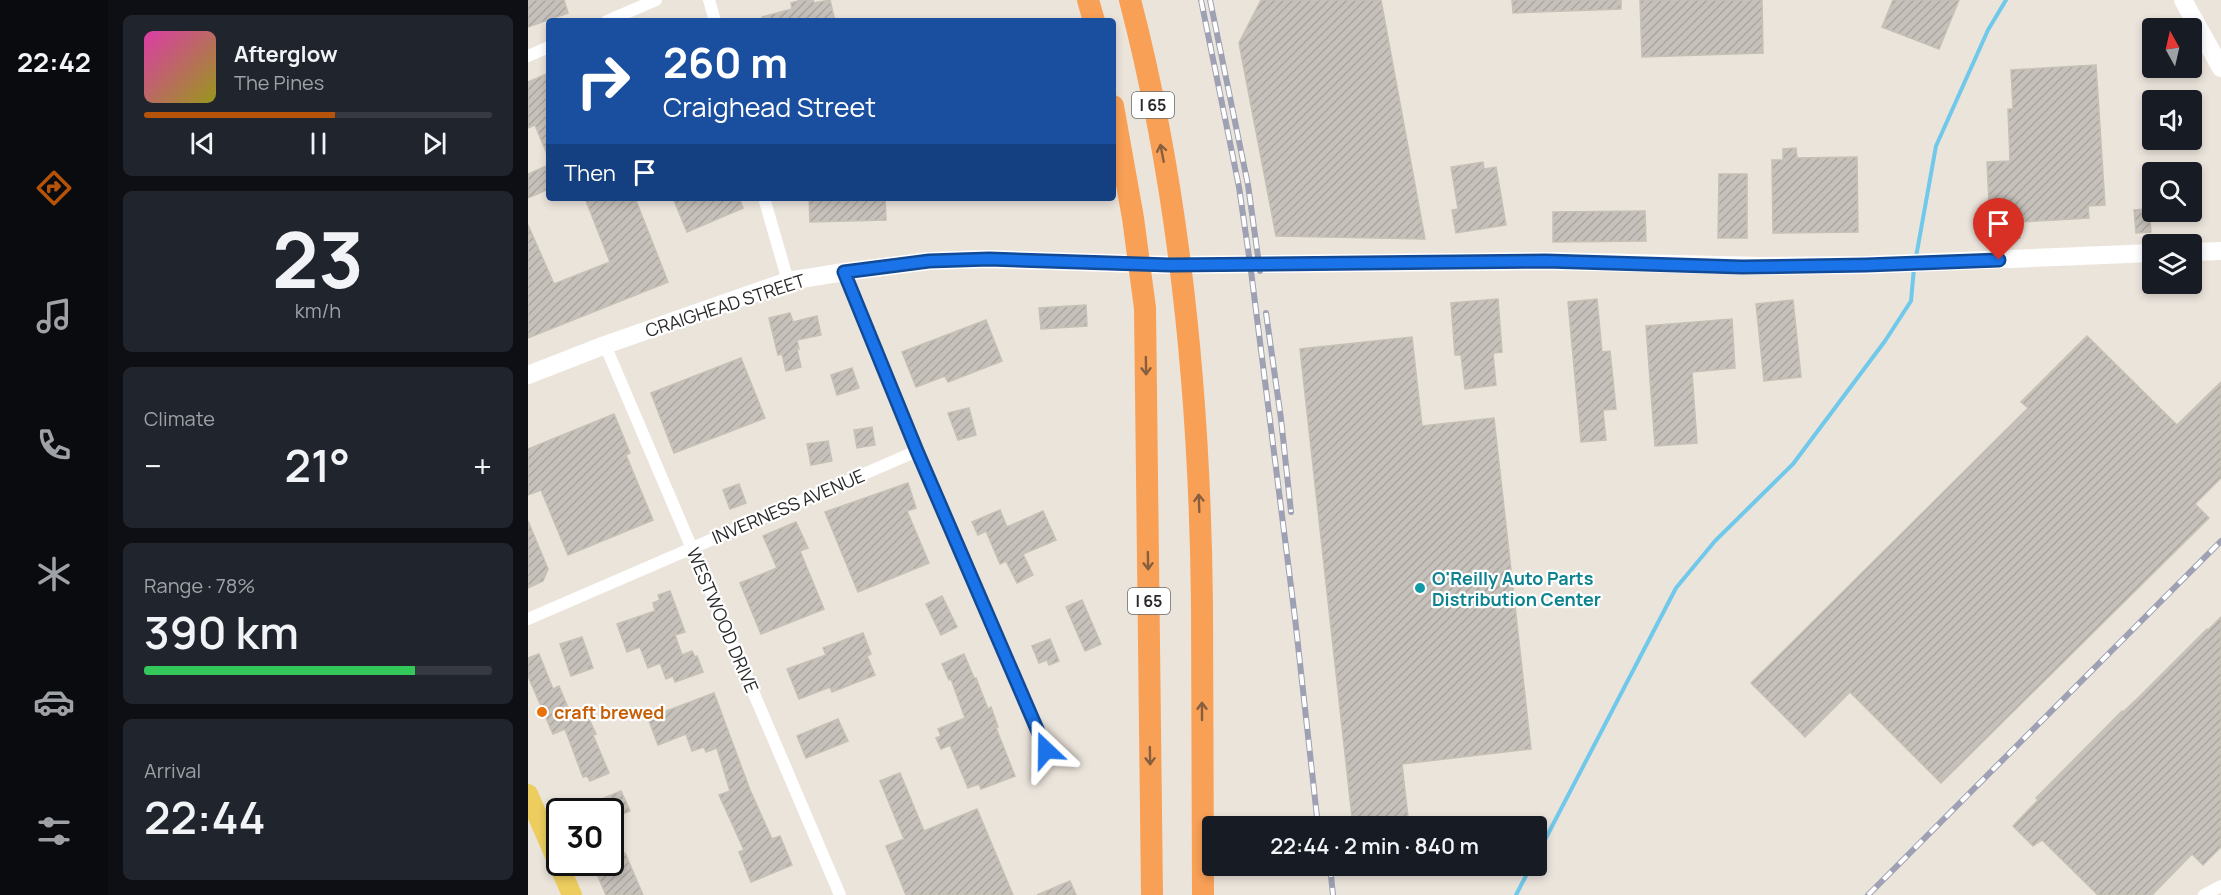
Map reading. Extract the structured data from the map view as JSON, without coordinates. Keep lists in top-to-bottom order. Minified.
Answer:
{"streets":{"highway":["I 65"],"street":["CRAIGHEAD STREET","INVERNESS AVENUE","WESTWOOD DRIVE"]},"crossings":[["CRAIGHEAD STREET","WESTWOOD DRIVE"],["INVERNESS AVENUE","WESTWOOD DRIVE"]],"places":["O'Reilly Auto Parts Distribution Center","craft brewed"],"north":"top","page":{"tabs":"22:42","turn":["260 m","Craighead Street"],"song":["Afterglow","The Pines"],"then":"Then","tile":[["23","km/h"],"Climate",["Range · 78%","390 km"],["Arrival","22:44"]],"heat":["−","21°","+"],"limit":"30","trip":"22:44 · 2 min · 840 m"}}
